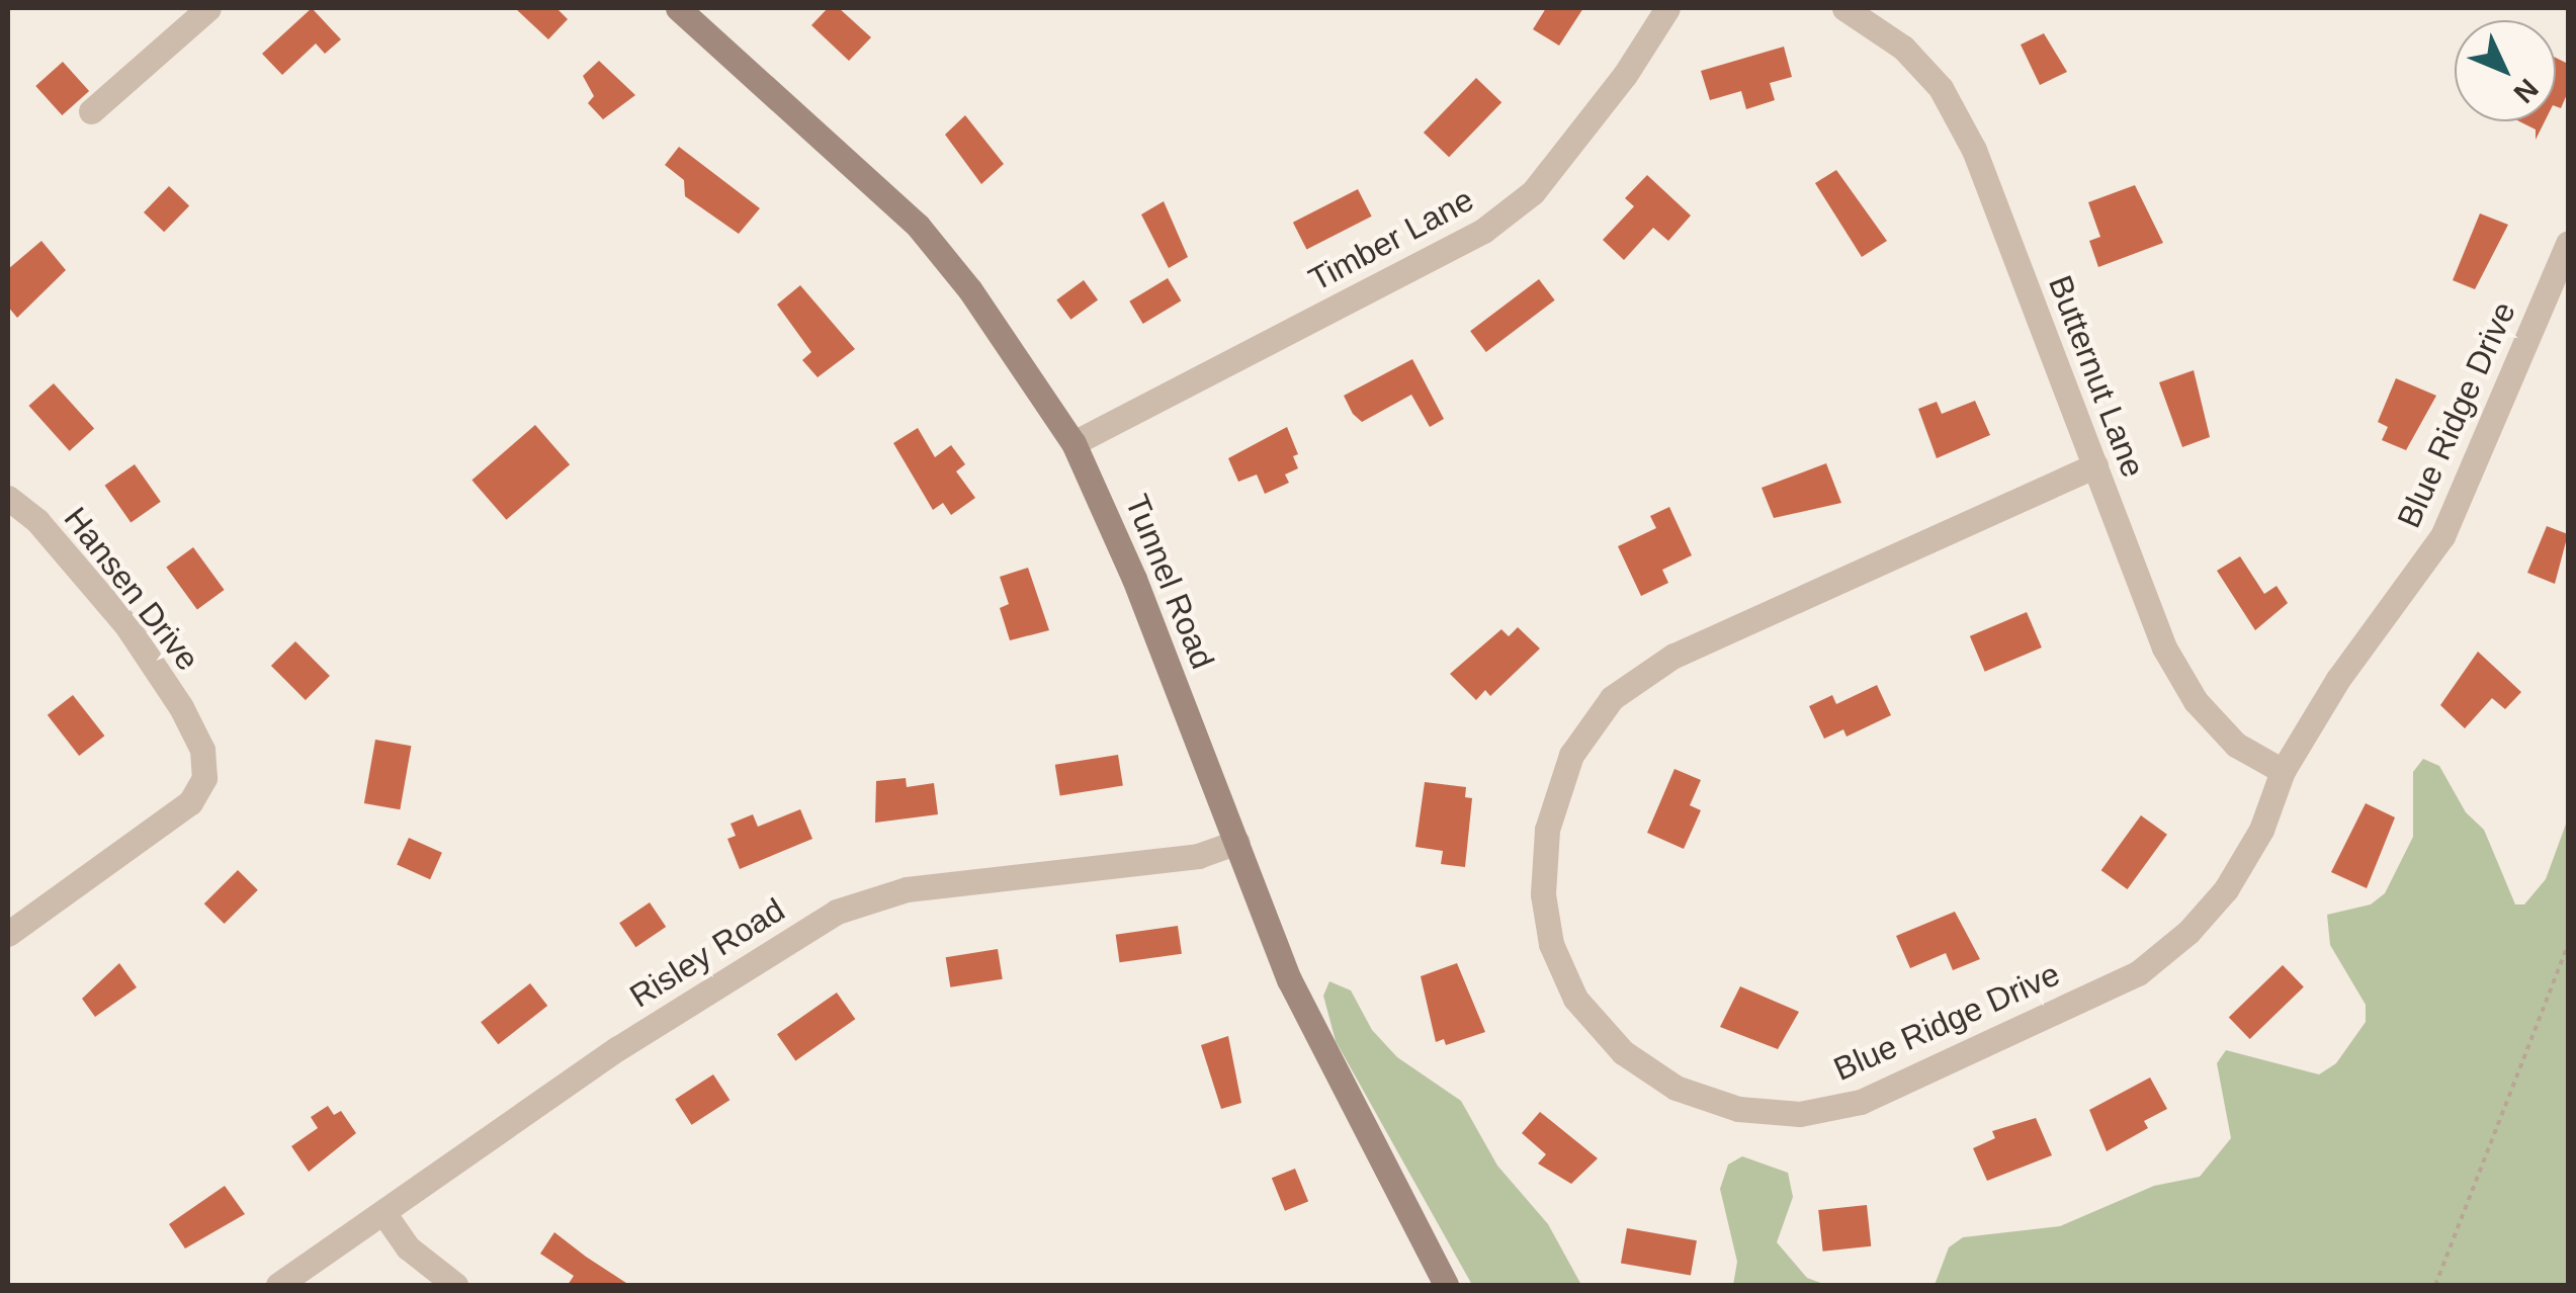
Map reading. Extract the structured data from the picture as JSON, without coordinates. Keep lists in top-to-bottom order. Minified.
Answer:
{"streets":{"main road":["Tunnel Road"],"street":["Timber Lane","Butternut Lane","Blue Ridge Drive","Hansen Drive","Risley Road"]},"crossings":[["Timber Lane","Tunnel Road"],["Butternut Lane","Blue Ridge Drive"],["Tunnel Road","Risley Road"]],"north":"bottom right"}
